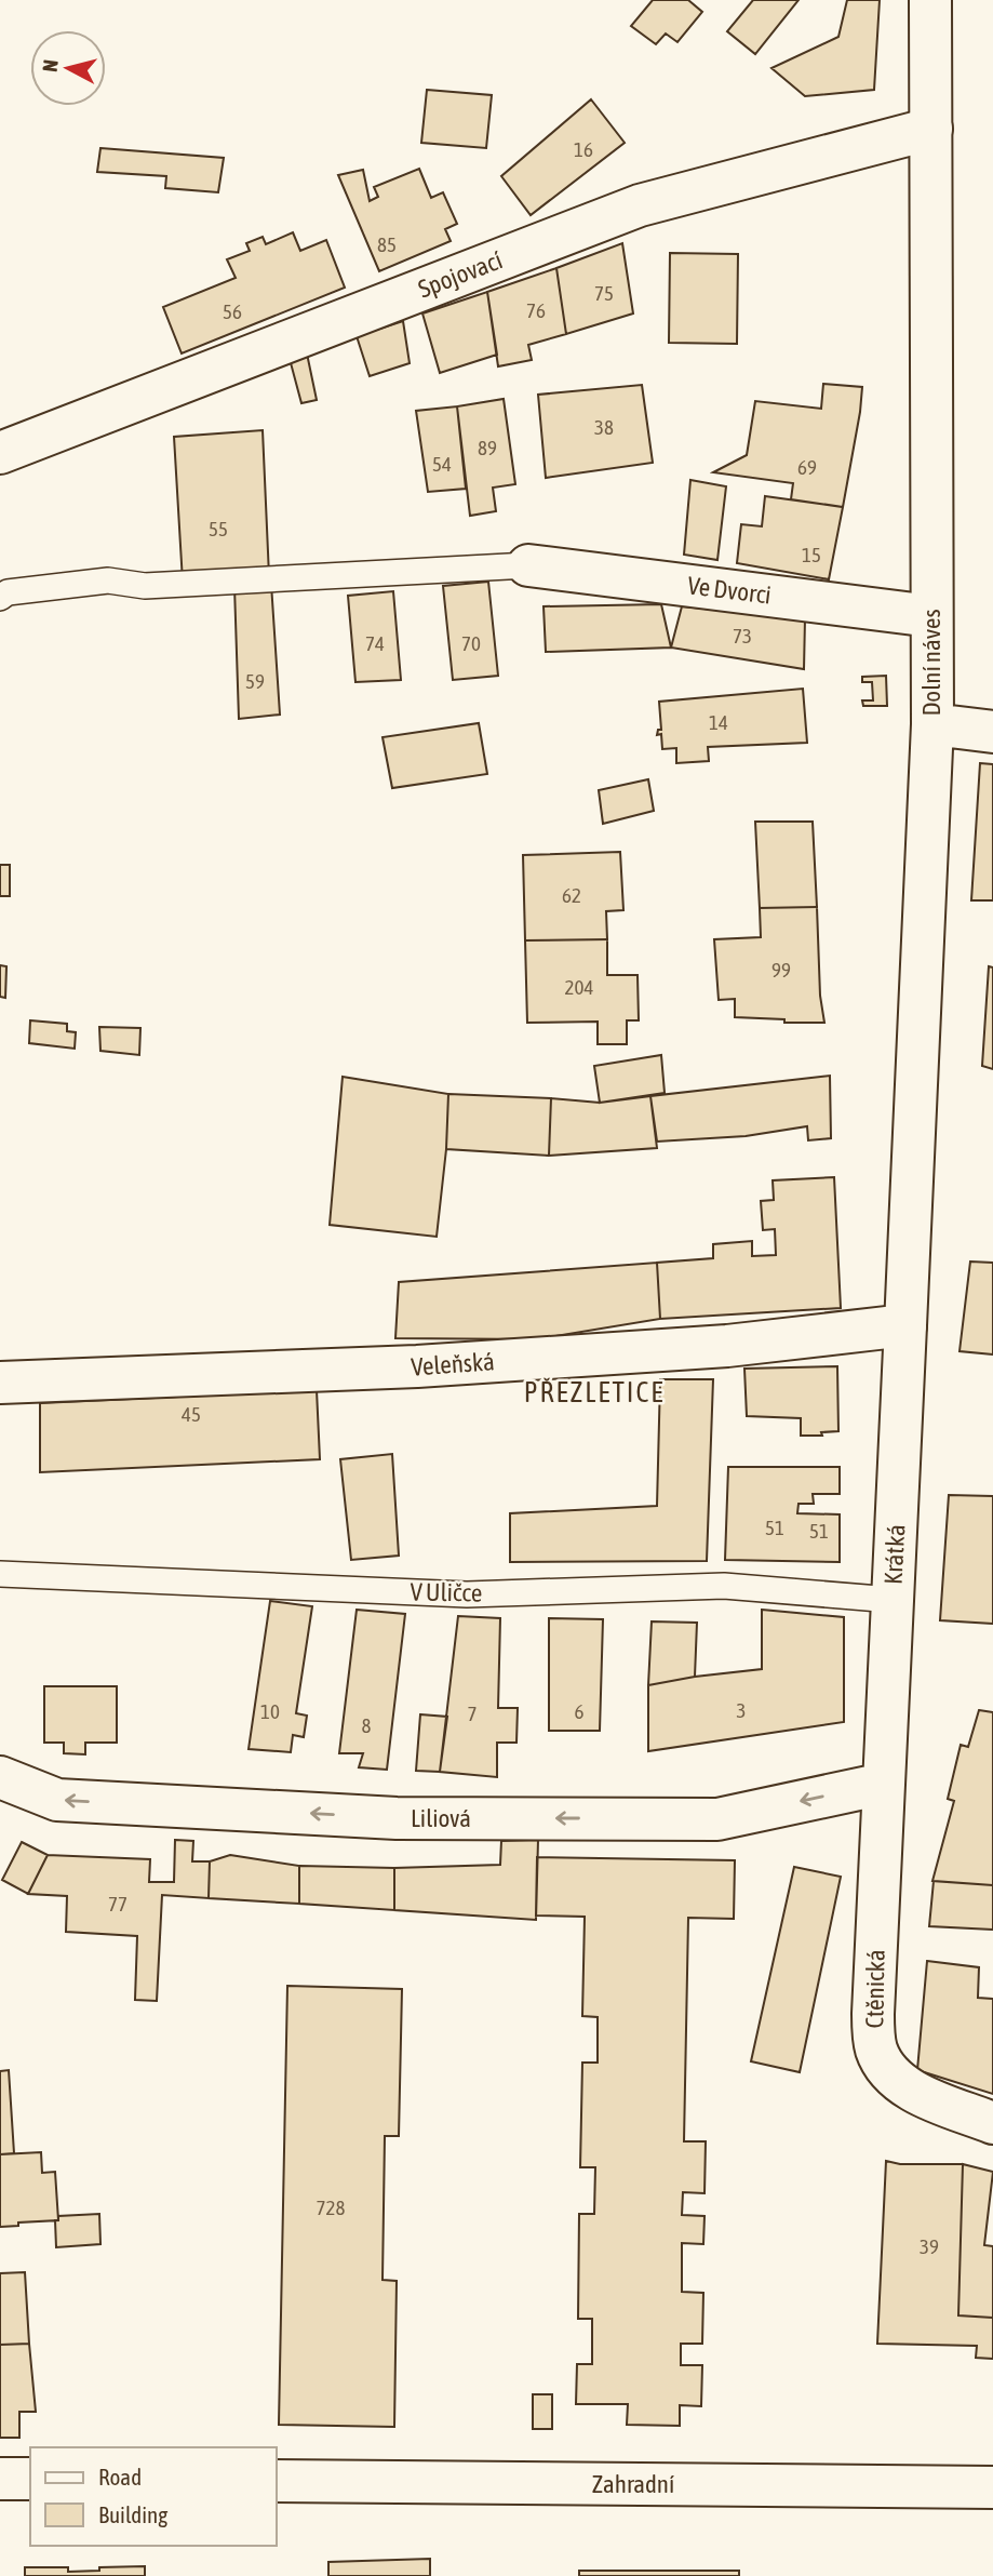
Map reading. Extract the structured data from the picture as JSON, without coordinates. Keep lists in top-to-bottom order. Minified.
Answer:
{"streets":{"street":["Spojovací","Ve Dvorci","Dolní náves","Veleňská","Krátká","Liliová","Ctěnická","Zahradní"],"lane":["V Uličce"]},"crossings":[["Spojovací","Dolní náves"],["Ve Dvorci","Dolní náves"],["Dolní náves","Veleňská"],["Dolní náves","Krátká"],["Veleňská","Krátká"],["Krátká","V Uličce"],["Krátká","Liliová"],["Krátká","Ctěnická"],["Liliová","Ctěnická"]],"one_way":["Liliová"],"districts":["PŘEZLETICE"],"house_numbers":["16","85","75","76","56","38","89","54","69","55","15","73","74","70","59","14","62","99","204","45","51","51","3","10","6","7","8","77","728","39"],"legend":["Road","Building"],"north":"left"}
